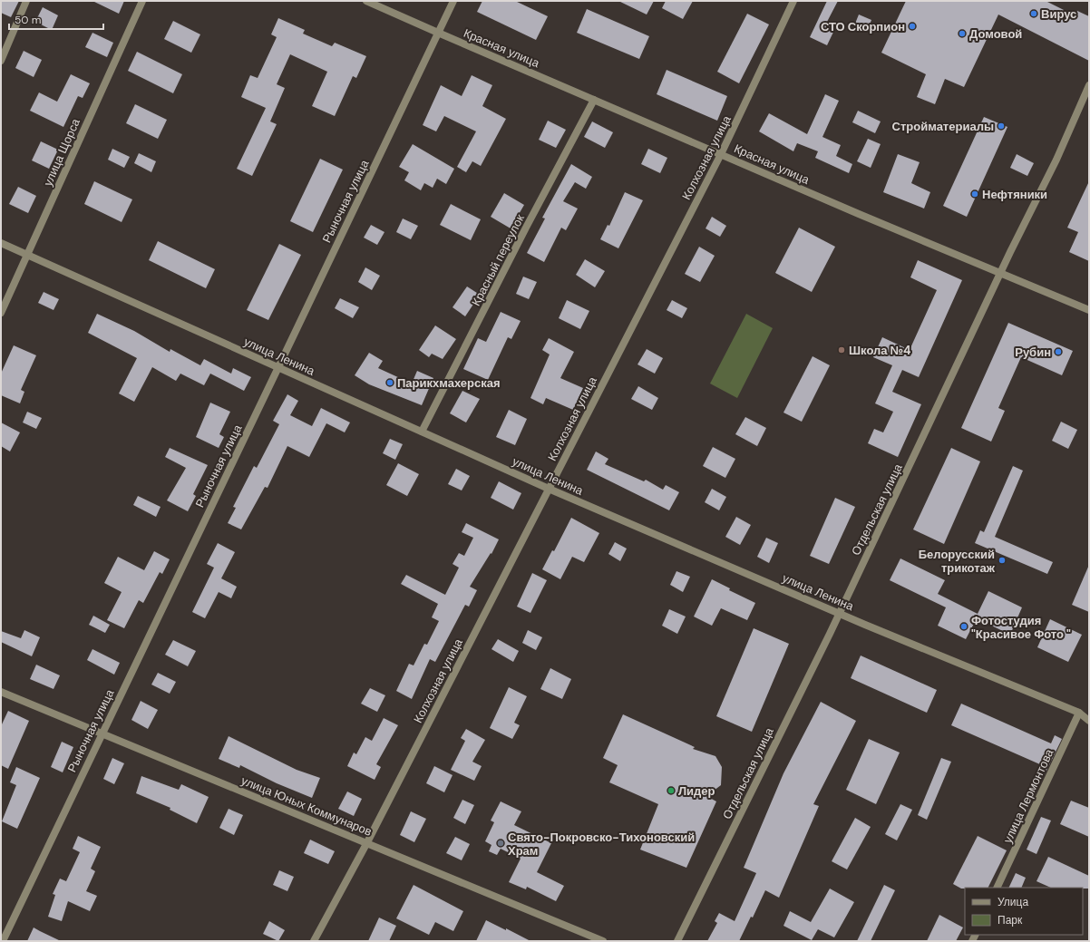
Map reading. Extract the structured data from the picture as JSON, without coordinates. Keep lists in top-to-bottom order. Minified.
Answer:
{"streets":{"street":["Красная улица","улица Щорса","Колхозная улица","Рыночная улица","Красный переулок","улица Ленина","Отдельская улица","улица Лермонтова","улица Юных Коммунаров"]},"crossings":[["Красная улица","Колхозная улица"],["Красная улица","Рыночная улица"],["Красная улица","Красный переулок"],["Красная улица","Отдельская улица"],["улица Щорса","улица Ленина"],["Колхозная улица","улица Ленина"],["Колхозная улица","улица Юных Коммунаров"],["Рыночная улица","улица Ленина"],["Рыночная улица","улица Юных Коммунаров"],["Красный переулок","улица Ленина"],["улица Ленина","Отдельская улица"],["улица Ленина","улица Лермонтова"]],"places":["Вирус","СТО Скорпион","Домовой","Стройматериалы","Нефтяники","Школа №4","Рубин","Парикхмахерская","Белорусский трикотаж","Фотостудия \"Красивое Фото \"","Лидер","Свято-Покровско-Тихоновский Храм"],"legend":["Улица","Парк"],"scale_bar":"50 m"}
